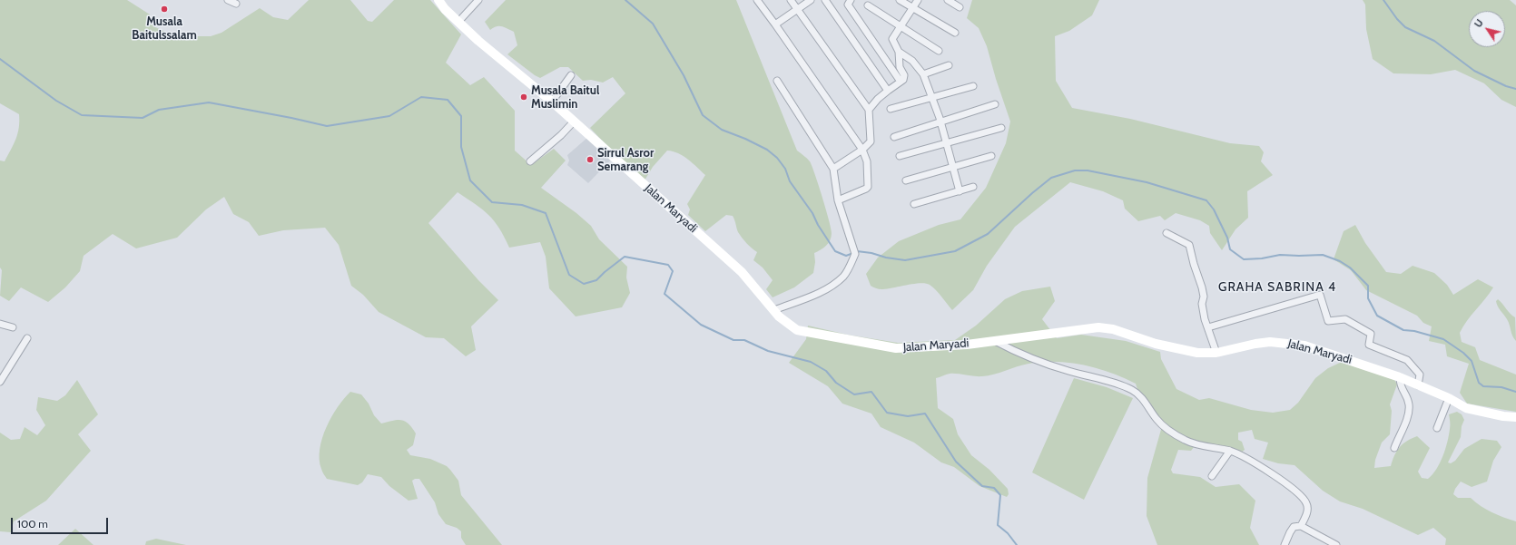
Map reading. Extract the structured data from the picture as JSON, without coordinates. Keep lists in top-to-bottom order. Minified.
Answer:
{"streets":{"street":["Jalan Maryadi"]},"districts":["GRAHA SABRINA 4"],"places":["Musala Baitulssalam","Musala Baitul Muslimin","Sirrul Asror Semarang"],"scale_bar":"100 m","north":"top left"}
